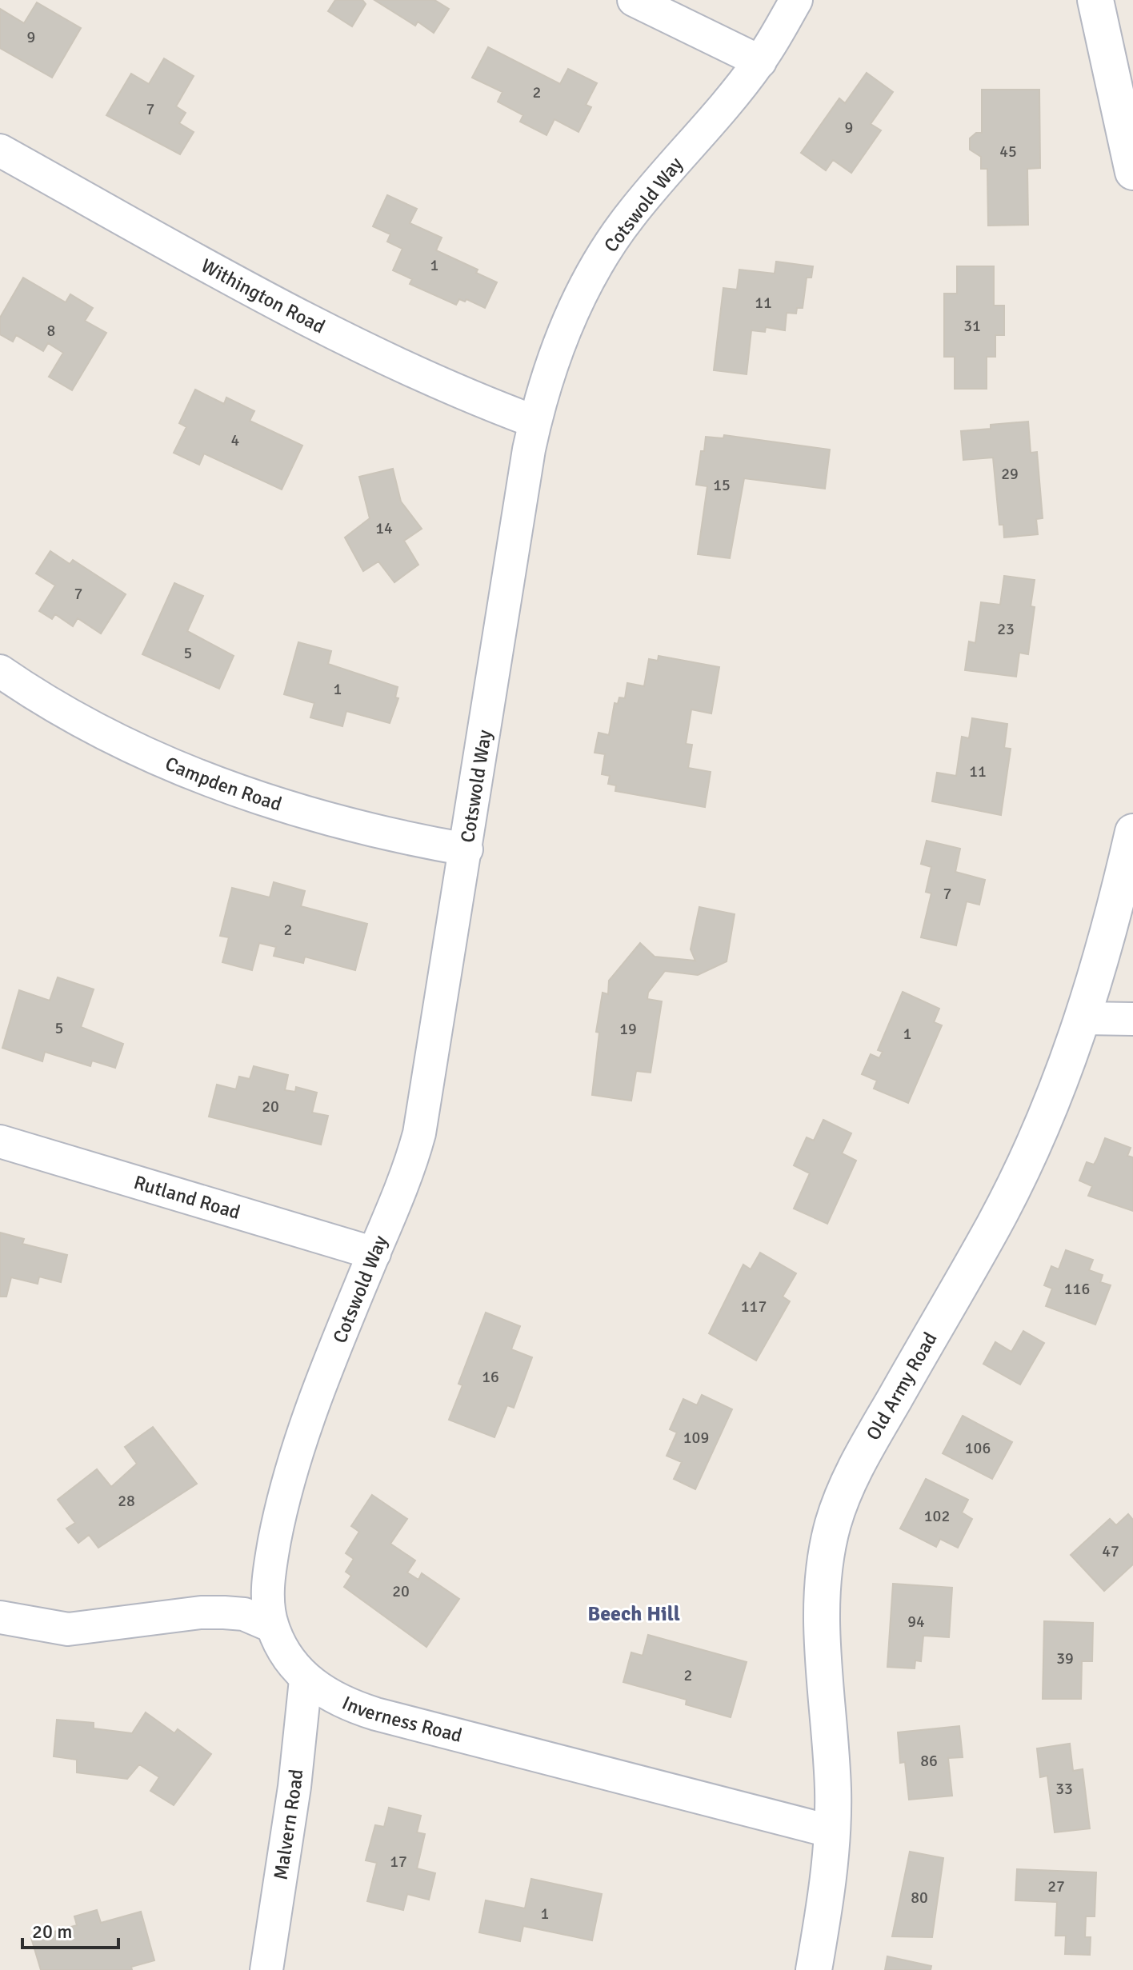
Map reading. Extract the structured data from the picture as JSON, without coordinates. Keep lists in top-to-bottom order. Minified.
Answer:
{"streets":{"street":["Cotswold Way","Withington Road","Campden Road","Rutland Road","Old Army Road","Inverness Road","Malvern Road"]},"crossings":[["Cotswold Way","Withington Road"],["Cotswold Way","Campden Road"],["Cotswold Way","Rutland Road"],["Cotswold Way","Inverness Road"],["Old Army Road","Inverness Road"],["Inverness Road","Malvern Road"]],"districts":["Beech Hill"],"house_numbers":["9","2","7","9","45","1","11","31","8","4","29","15","14","7","23","5","1","11","7","2","5","19","1","20","116","117","16","109","106","28","102","47","20","94","39","2","86","33","17","27","80","1"],"scale_bar":"20 m"}
